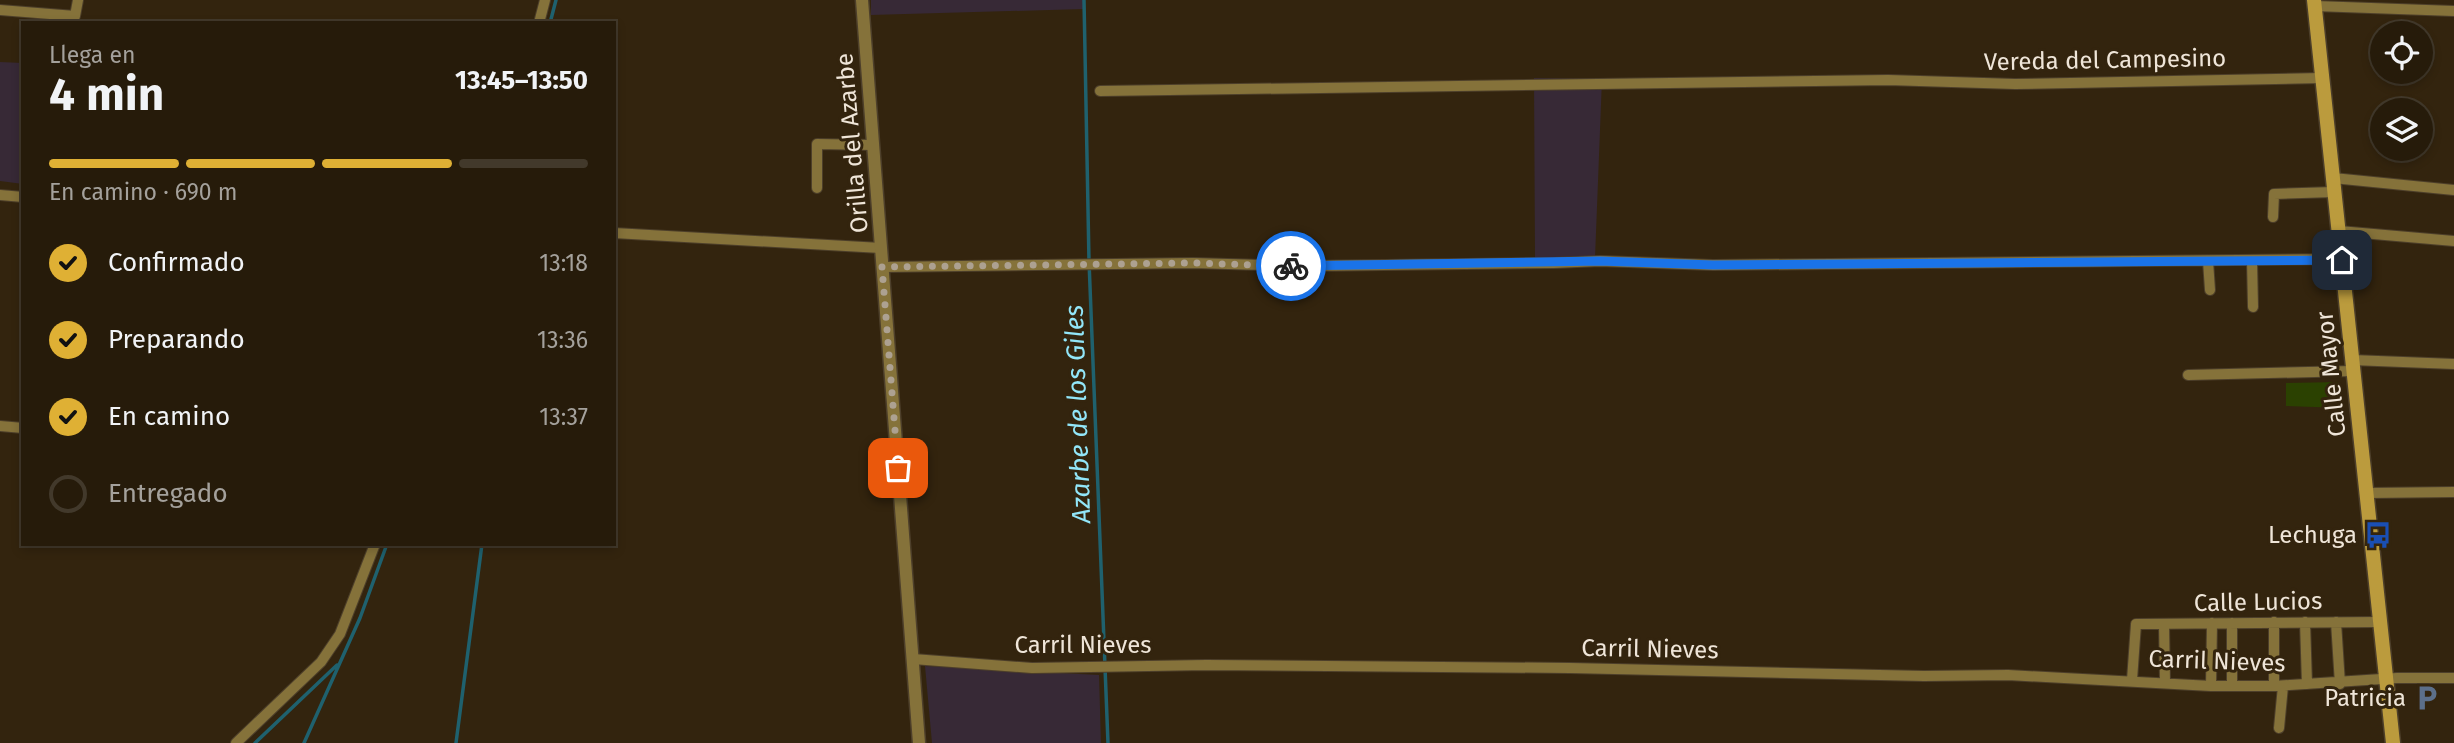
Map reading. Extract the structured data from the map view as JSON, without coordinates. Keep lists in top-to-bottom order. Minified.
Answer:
{"streets":{"main road":["Calle Mayor"],"street":["Vereda del Campesino","Orilla del Azarbe","Calle Lucios","Carril Nieves"]},"crossings":[["Vereda del Campesino","Calle Mayor"],["Orilla del Azarbe","Carril Nieves"],["Calle Mayor","Calle Lucios"],["Calle Mayor","Carril Nieves"],["Calle Lucios","Carril Nieves"]],"water":["Azarbe de los Giles"],"places":{"bus stop":["Lechuga"],"parking":["Patricia"]},"page":{"heading":["4 min","Llega en","13:45–13:50"],"bar":"En camino · 690 m","list":[["Confirmado","13:18"],["Preparando","13:36"],["En camino","13:37"],"Entregado"]}}
